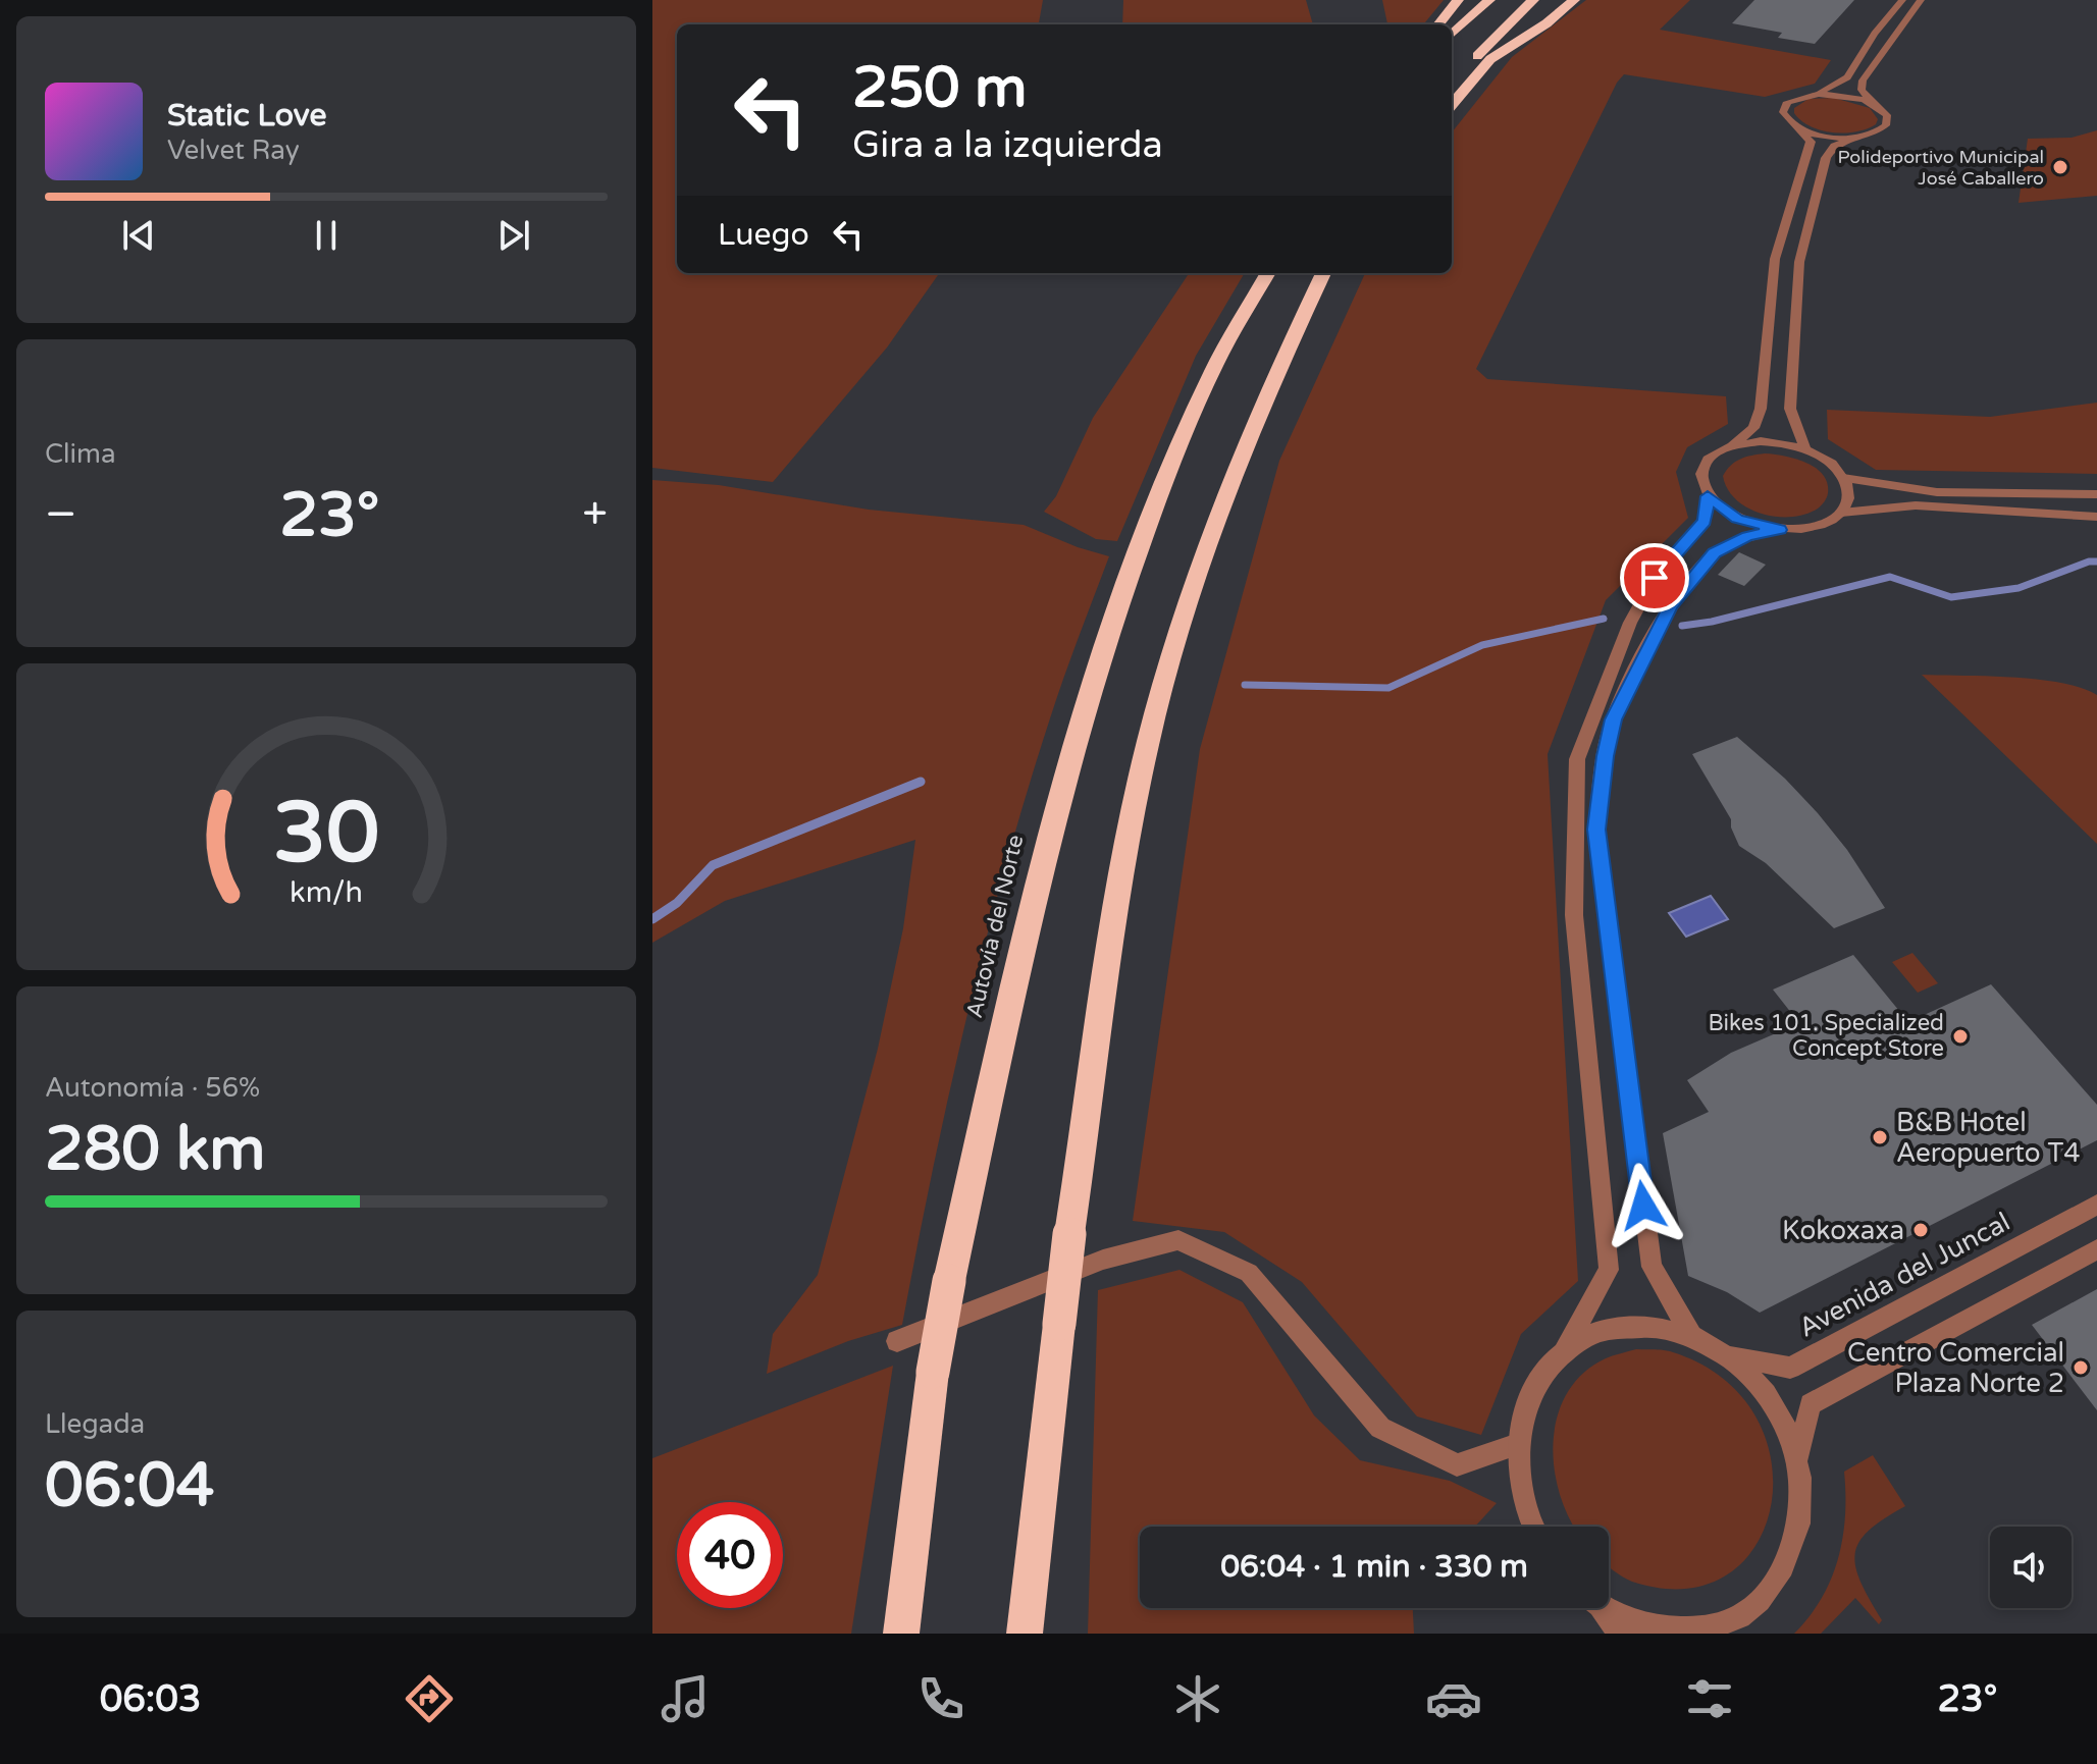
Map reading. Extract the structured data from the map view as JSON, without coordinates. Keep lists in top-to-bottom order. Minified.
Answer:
{"streets":{"highway":["Autovía del Norte"],"street":["Avenida del Juncal"]},"places":["Polideportivo Municipal José Caballero","Bikes 101. Specialized Concept Store","B&B Hotel Aeropuerto T4","Kokoxaxa","Centro Comercial Plaza Norte 2"],"page":{"turn":["250 m","Gira a la izquierda"],"song":["Static Love","Velvet Ray"],"then":"Luego","tile":["Clima",["Autonomía · 56%","280 km"],["Llegada","06:04"]],"heat":["−","23°","+"],"limit":"40","trip":"06:04 · 1 min · 330 m","tabs":["06:03","23°"],"gauge":["30","km/h"]}}
